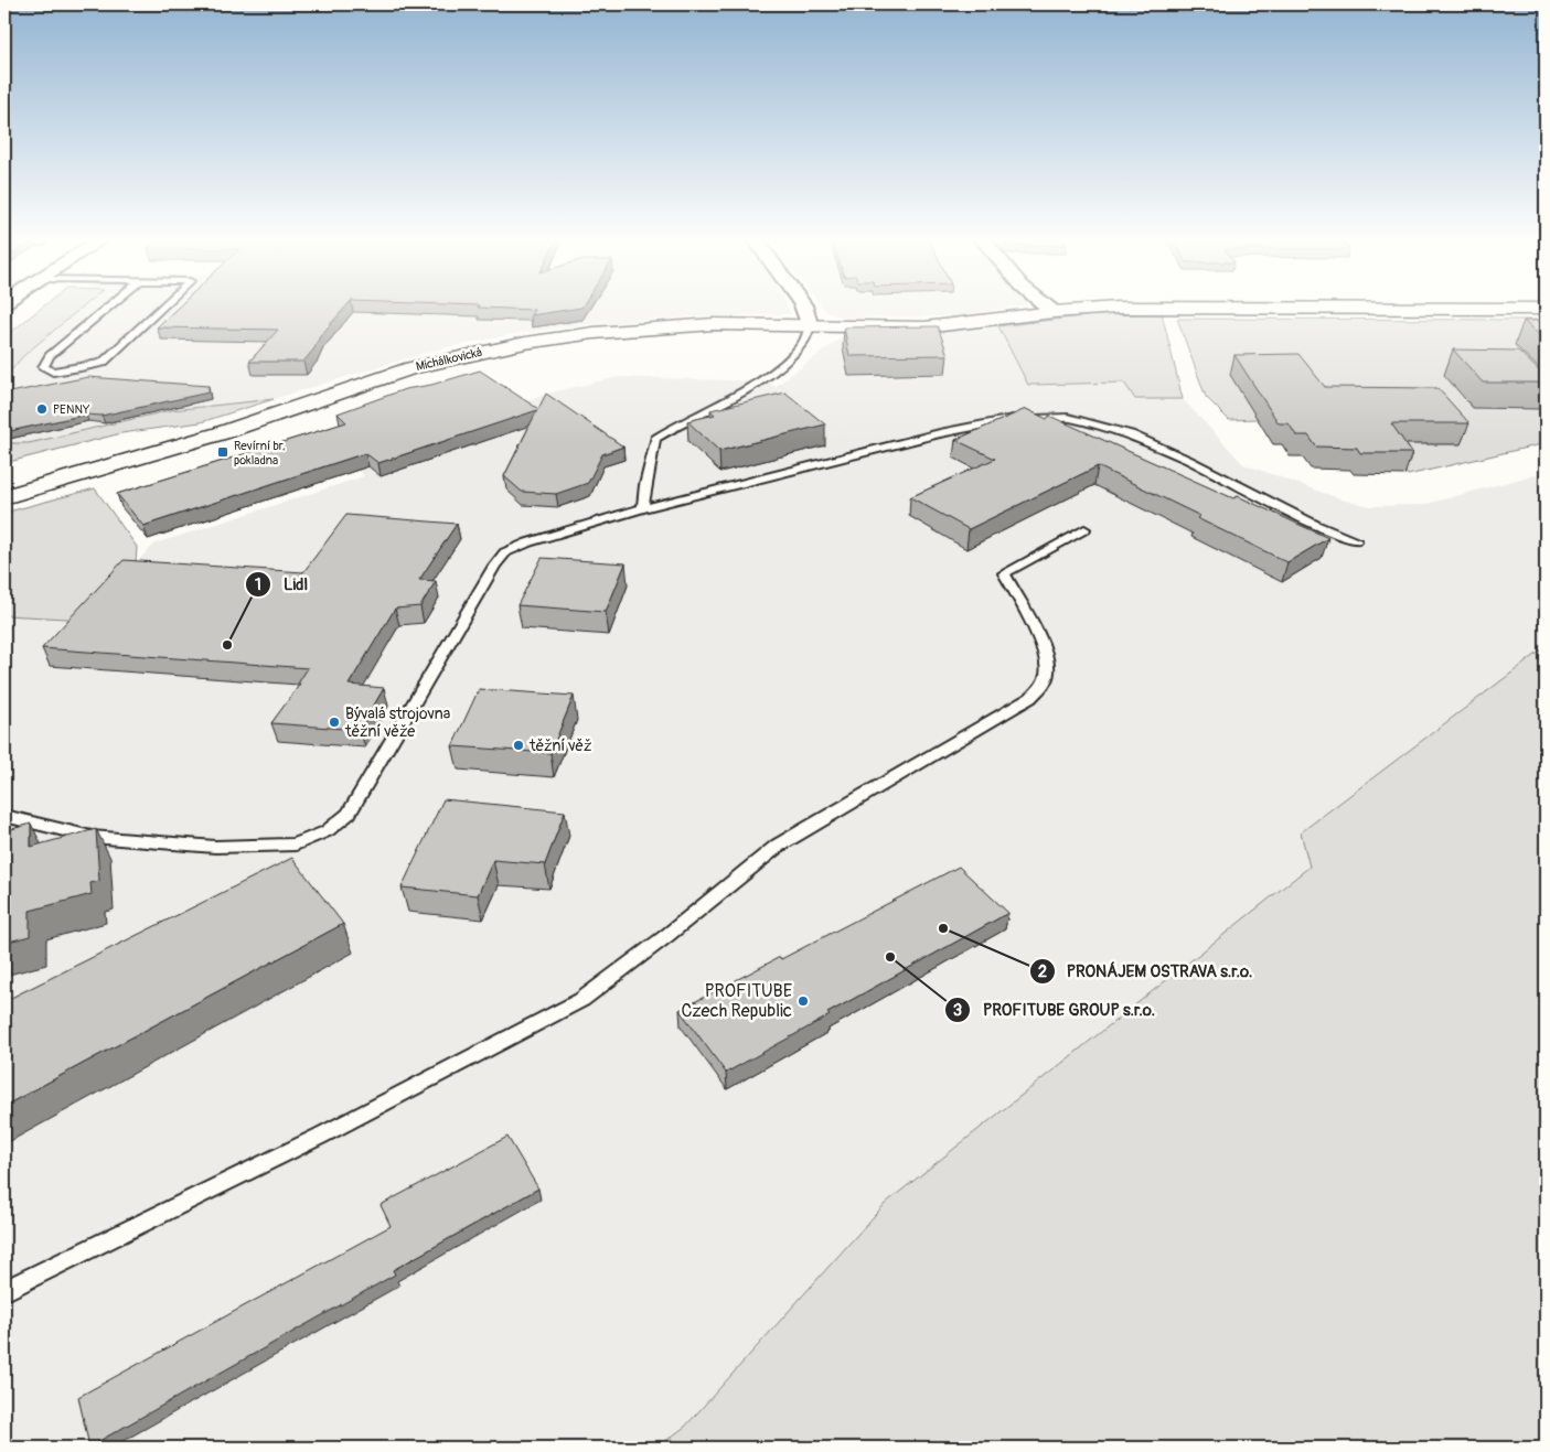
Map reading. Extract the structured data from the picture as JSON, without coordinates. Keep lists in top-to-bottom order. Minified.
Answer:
{"streets":{"street":["Michálkovická"]},"places":{"other":["PENNY","Lidl","Bývalá strojovna těžní věže","těžní věž","PRONÁJEM OSTRAVA s.r.o.","PROFITUBE GROUP s.r.o.","PROFITUBE Czech Republic"],"transit":["Revírní br. pokladna"]}}
